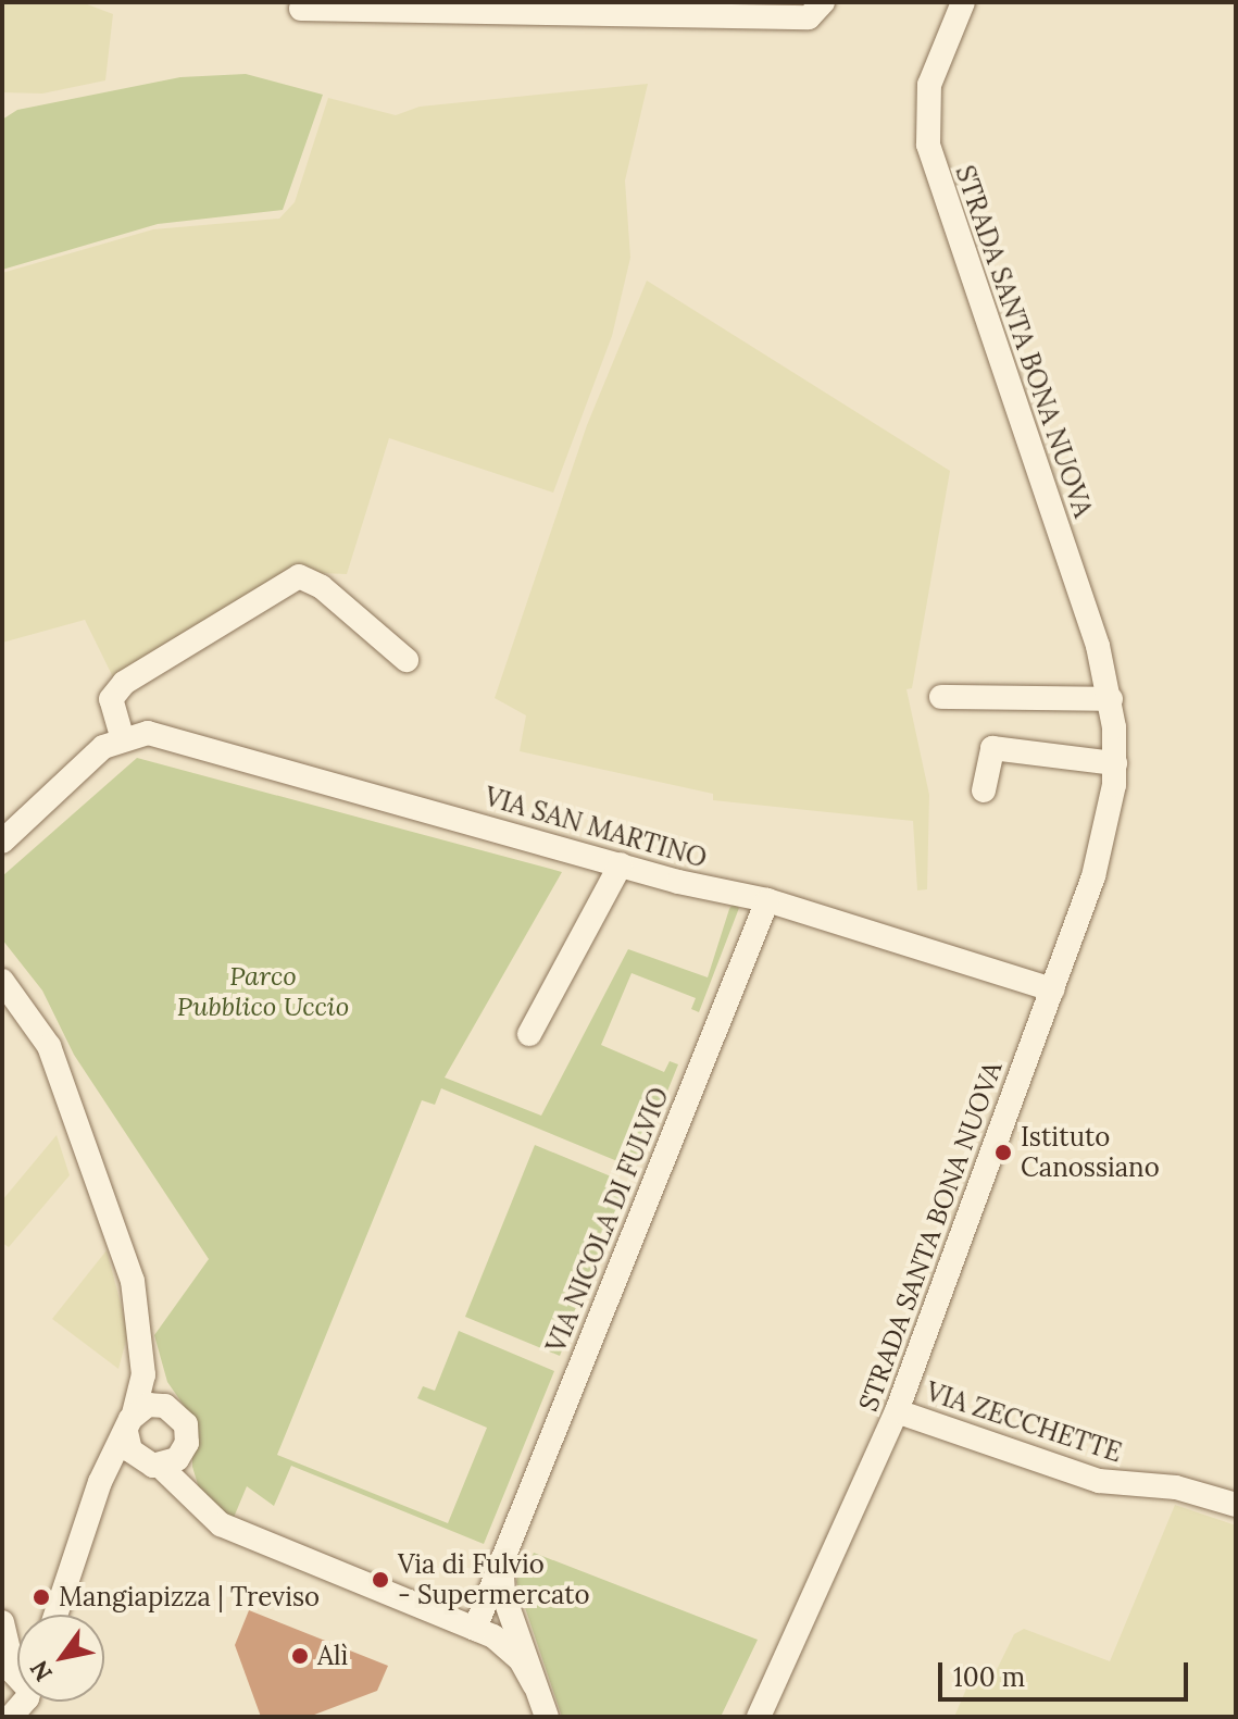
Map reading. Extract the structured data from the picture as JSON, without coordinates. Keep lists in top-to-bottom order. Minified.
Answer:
{"streets":{"street":["STRADA SANTA BONA NUOVA","VIA SAN MARTINO","VIA NICOLA DI FULVIO","VIA ZECCHETTE"]},"crossings":[["STRADA SANTA BONA NUOVA","VIA SAN MARTINO"],["STRADA SANTA BONA NUOVA","VIA ZECCHETTE"],["VIA SAN MARTINO","VIA NICOLA DI FULVIO"]],"parks":["Parco Pubblico Uccio"],"places":["Istituto Canossiano","Via di Fulvio - Supermercato","Mangiapizza | Treviso","Alì"],"scale_bar":"100 m","north":"bottom left"}
